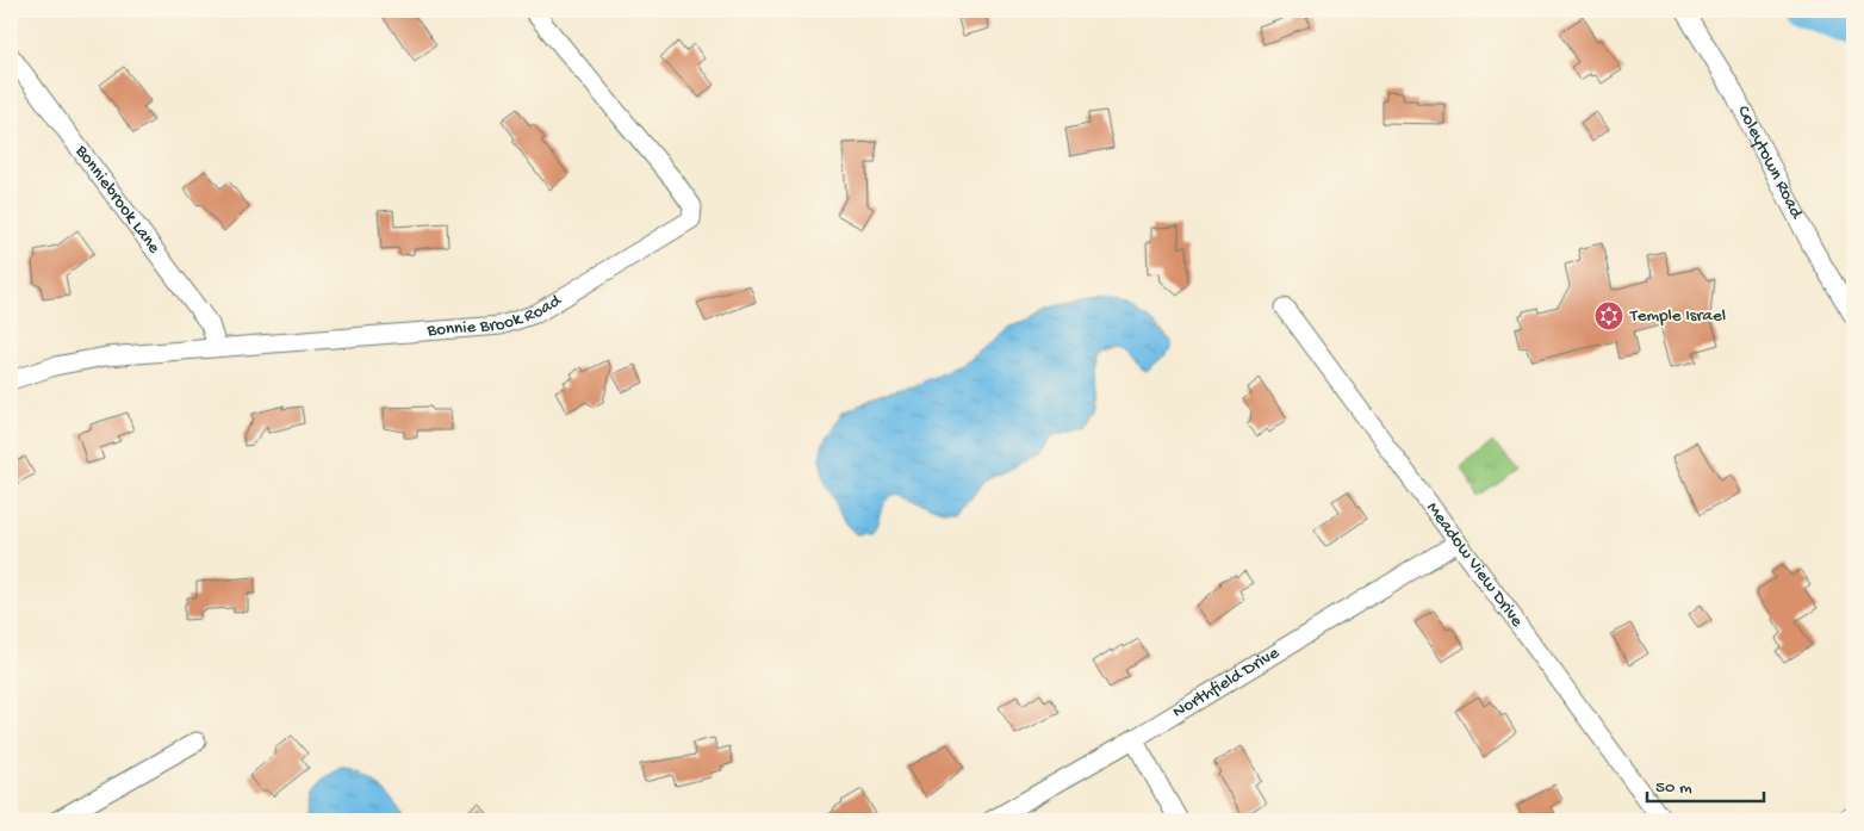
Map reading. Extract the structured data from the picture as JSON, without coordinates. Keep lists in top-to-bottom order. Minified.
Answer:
{"streets":{"street":["Coleytown Road","Bonniebrook Lane","Bonnie Brook Road","Meadow View Drive","Northfield Drive"]},"crossings":[["Bonniebrook Lane","Bonnie Brook Road"],["Meadow View Drive","Northfield Drive"]],"places":{"synagogue":["Temple Israel"]},"scale_bar":"50 m"}
